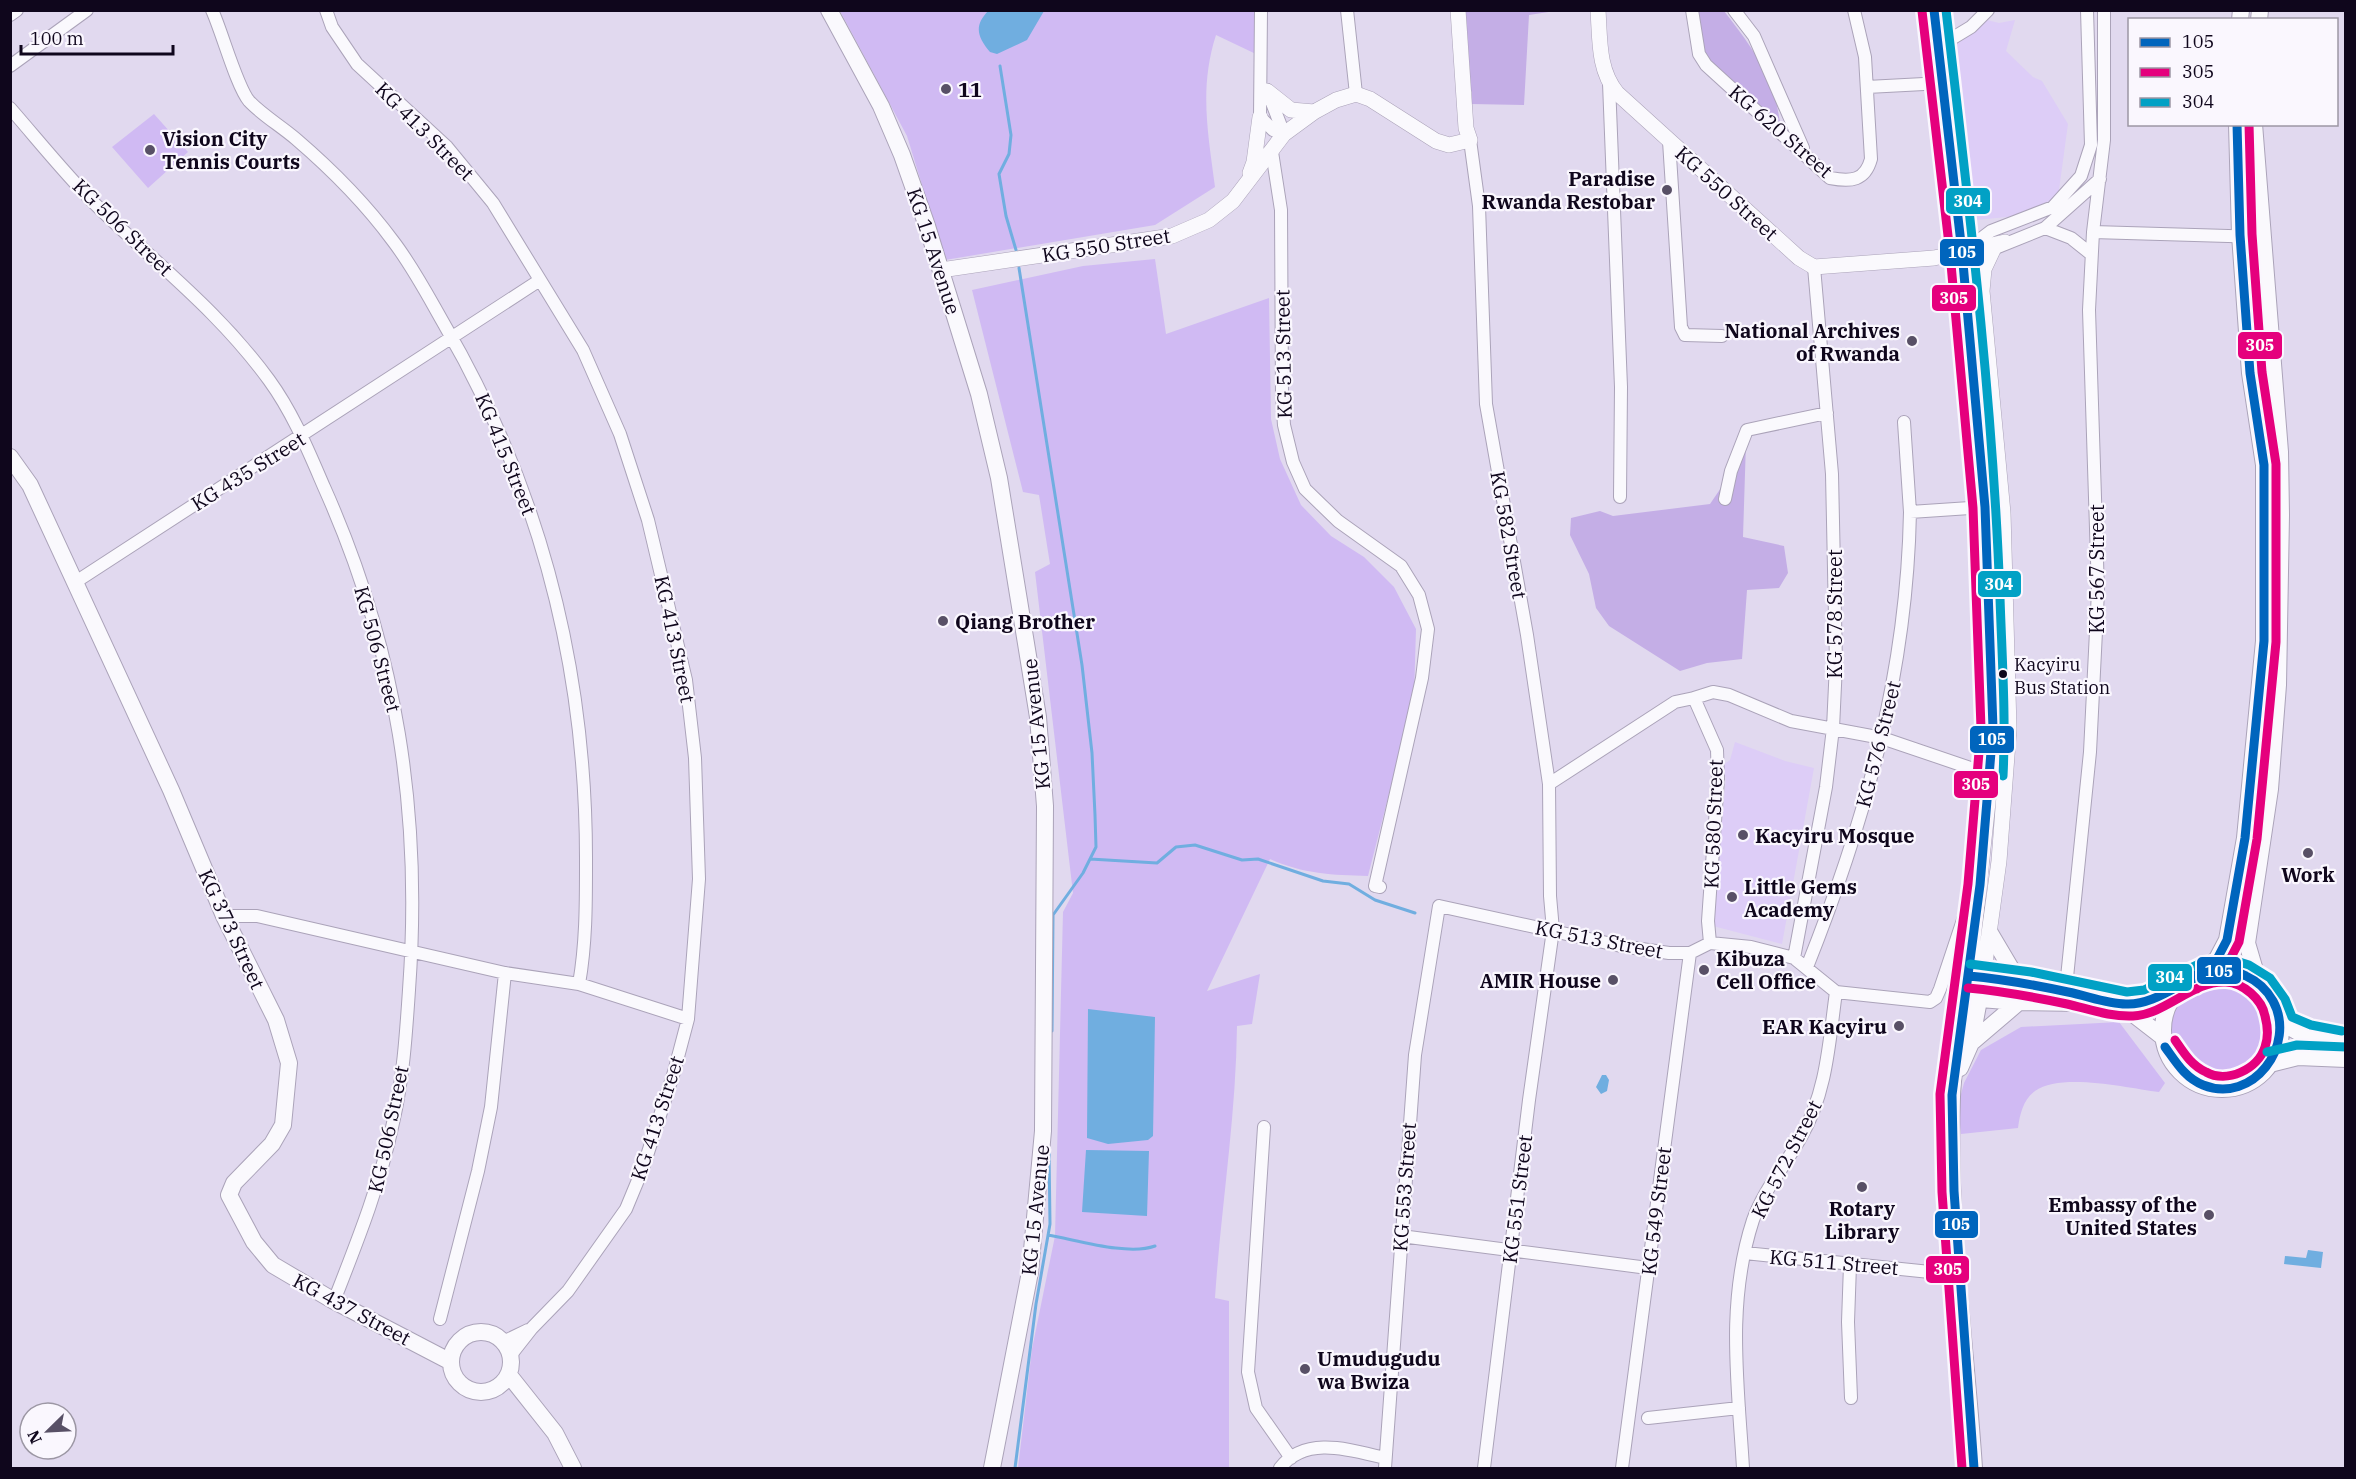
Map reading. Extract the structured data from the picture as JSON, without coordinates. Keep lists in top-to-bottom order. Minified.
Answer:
{"streets":{"main road":["KG 15 Avenue","KG 373 Street","KG 437 Street"],"street":["KG 413 Street","KG 620 Street","KG 550 Street","KG 506 Street","KG 513 Street","KG 415 Street","KG 435 Street","KG 582 Street","KG 567 Street","KG 578 Street","KG 576 Street","KG 580 Street","KG 572 Street","KG 553 Street","KG 551 Street","KG 549 Street","KG 511 Street"]},"crossings":[["KG 413 Street","KG 435 Street"],["KG 413 Street","KG 437 Street"],["KG 550 Street","KG 15 Avenue"],["KG 550 Street","KG 513 Street"],["KG 550 Street","KG 578 Street"],["KG 506 Street","KG 435 Street"],["KG 506 Street","KG 437 Street"],["KG 513 Street","KG 582 Street"],["KG 513 Street","KG 580 Street"],["KG 513 Street","KG 553 Street"],["KG 513 Street","KG 551 Street"],["KG 513 Street","KG 549 Street"],["KG 415 Street","KG 435 Street"],["KG 435 Street","KG 373 Street"],["KG 582 Street","KG 551 Street"],["KG 373 Street","KG 437 Street"],["KG 572 Street","KG 511 Street"]],"places":["11","Vision City Tennis Courts","Paradise Rwanda Restobar","National Archives of Rwanda","Qiang Brother","Kacyiru Bus Station","Kacyiru Mosque","Work","Little Gems Academy","Kibuza Cell Office","AMIR House","EAR Kacyiru","Rotary Library","Embassy of the United States","Umudugudu wa Bwiza"],"lines":["transit line 105","transit line 304","transit line 305"],"legend":["105","305","304"],"scale_bar":"100 m","north":"bottom left"}
